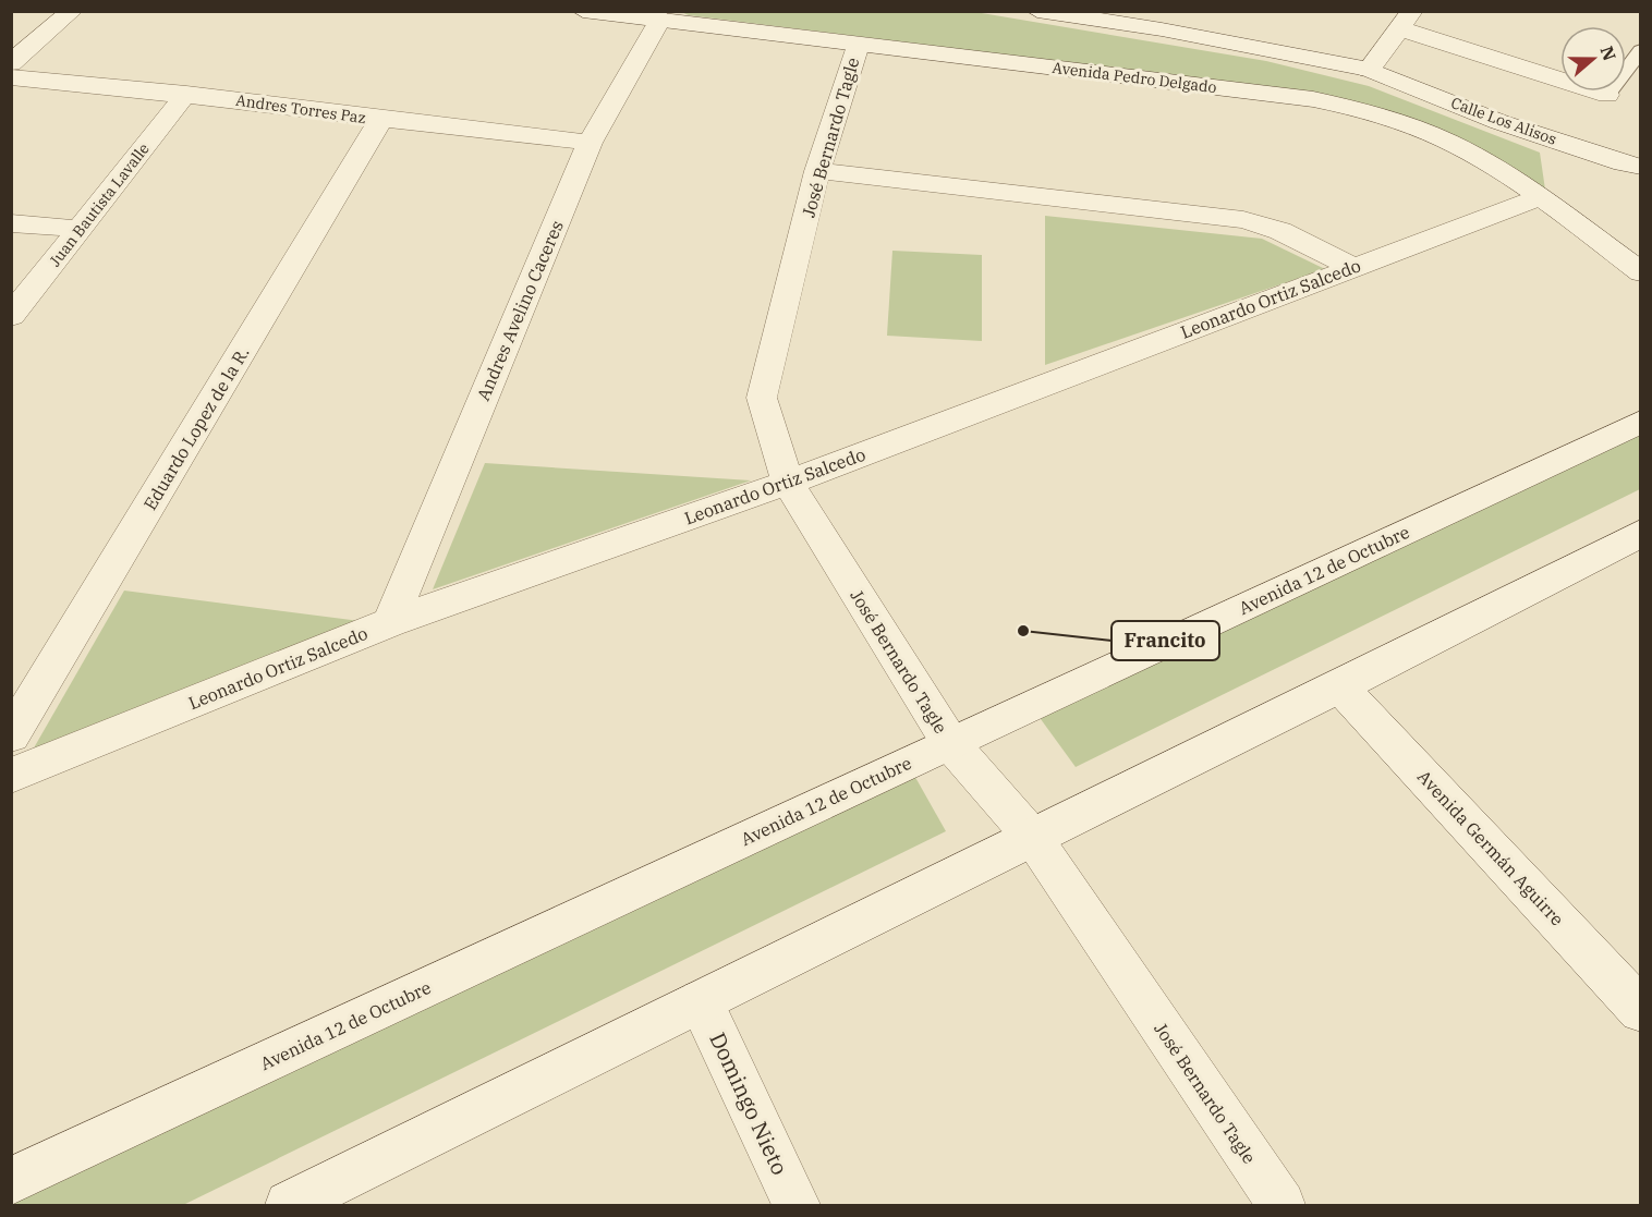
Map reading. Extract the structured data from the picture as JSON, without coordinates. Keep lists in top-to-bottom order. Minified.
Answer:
{"streets":{"street":["Avenida Pedro Delgado","Andres Torres Paz","Calle Los Alisos","José Bernardo Tagle","Juan Bautista Lavalle","Leonardo Ortiz Salcedo","Andres Avelino Caceres","Eduardo Lopez de la R.","Avenida 12 de Octubre","Avenida Germán Aguirre","Domingo Nieto"]},"crossings":[["Avenida Pedro Delgado","José Bernardo Tagle"],["Avenida Pedro Delgado","Leonardo Ortiz Salcedo"],["Avenida Pedro Delgado","Andres Avelino Caceres"],["Andres Torres Paz","Juan Bautista Lavalle"],["Andres Torres Paz","Andres Avelino Caceres"],["Andres Torres Paz","Eduardo Lopez de la R."],["José Bernardo Tagle","Leonardo Ortiz Salcedo"],["José Bernardo Tagle","Avenida 12 de Octubre"],["Leonardo Ortiz Salcedo","Andres Avelino Caceres"]],"places":["Francito"],"north":"right"}
